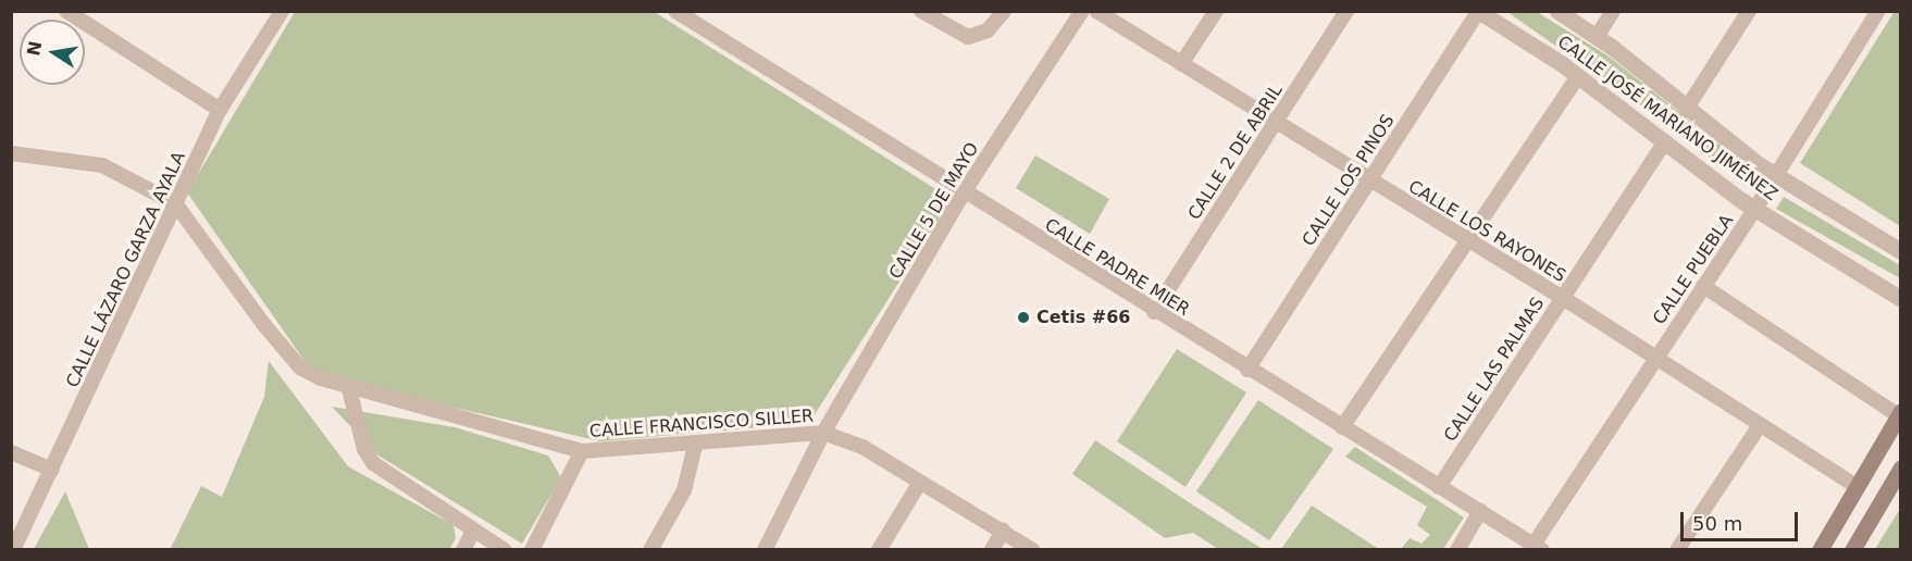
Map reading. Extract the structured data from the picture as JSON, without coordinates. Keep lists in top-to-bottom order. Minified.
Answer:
{"streets":{"street":["CALLE JOSÉ MARIANO JIMÉNEZ","CALLE 2 DE ABRIL","CALLE LOS PINOS","CALLE 5 DE MAYO","CALLE LOS RAYONES","CALLE PADRE MIER","CALLE LÁZARO GARZA AYALA","CALLE PUEBLA","CALLE LAS PALMAS","CALLE FRANCISCO SILLER"]},"crossings":[["CALLE JOSÉ MARIANO JIMÉNEZ","CALLE LOS PINOS"],["CALLE JOSÉ MARIANO JIMÉNEZ","CALLE PUEBLA"],["CALLE JOSÉ MARIANO JIMÉNEZ","CALLE LAS PALMAS"],["CALLE 2 DE ABRIL","CALLE LOS RAYONES"],["CALLE 2 DE ABRIL","CALLE PADRE MIER"],["CALLE LOS PINOS","CALLE LOS RAYONES"],["CALLE LOS PINOS","CALLE PADRE MIER"],["CALLE 5 DE MAYO","CALLE PADRE MIER"],["CALLE 5 DE MAYO","CALLE FRANCISCO SILLER"],["CALLE LOS RAYONES","CALLE PUEBLA"],["CALLE LOS RAYONES","CALLE LAS PALMAS"],["CALLE PADRE MIER","CALLE PUEBLA"],["CALLE PADRE MIER","CALLE LAS PALMAS"],["CALLE LÁZARO GARZA AYALA","CALLE FRANCISCO SILLER"]],"places":["Cetis #66"],"scale_bar":"50 m","north":"left"}
